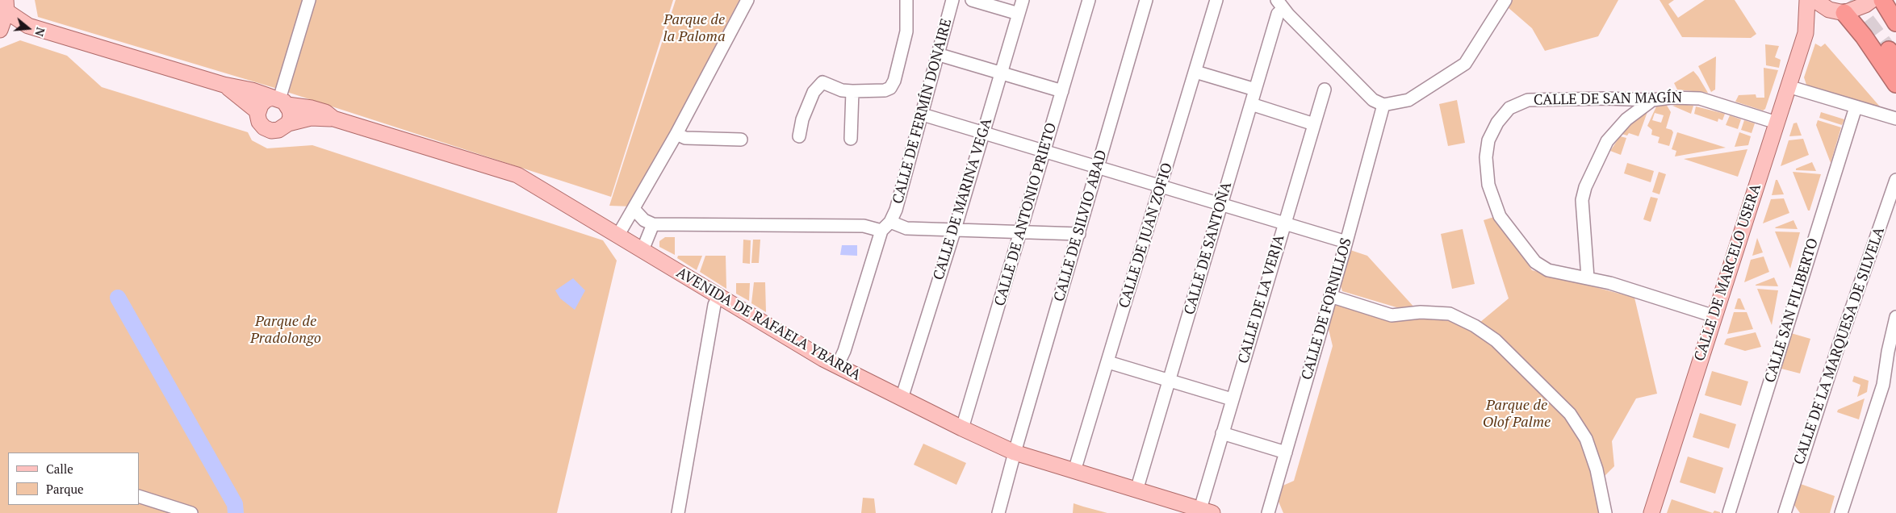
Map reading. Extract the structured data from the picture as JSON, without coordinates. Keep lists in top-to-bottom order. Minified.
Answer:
{"streets":{"main road":["CALLE DE MARCELO USERA","AVENIDA DE RAFAELA YBARRA"],"street":["CALLE DE SAN MAGÍN","CALLE DE FERMÍN DONAIRE","CALLE DE MARINA VEGA","CALLE DE ANTONIO PRIETO","CALLE DE SILVIO ABAD","CALLE DE JUAN ZOFIO","CALLE DE SANTOÑA","CALLE DE LA VERJA","CALLE DE FORNILLOS","CALLE SAN FILIBERTO","CALLE DE LA MARQUESA DE SILVELA"]},"crossings":[["CALLE DE SAN MAGÍN","CALLE DE MARCELO USERA"],["CALLE DE MARINA VEGA","AVENIDA DE RAFAELA YBARRA"],["CALLE DE ANTONIO PRIETO","AVENIDA DE RAFAELA YBARRA"],["CALLE DE SILVIO ABAD","AVENIDA DE RAFAELA YBARRA"],["CALLE DE JUAN ZOFIO","AVENIDA DE RAFAELA YBARRA"],["CALLE DE SANTOÑA","AVENIDA DE RAFAELA YBARRA"],["CALLE DE LA VERJA","AVENIDA DE RAFAELA YBARRA"]],"parks":["Parque de la Paloma","Parque de Pradolongo","Parque de Olof Palme"],"legend":["Calle","Parque"],"north":"right"}
